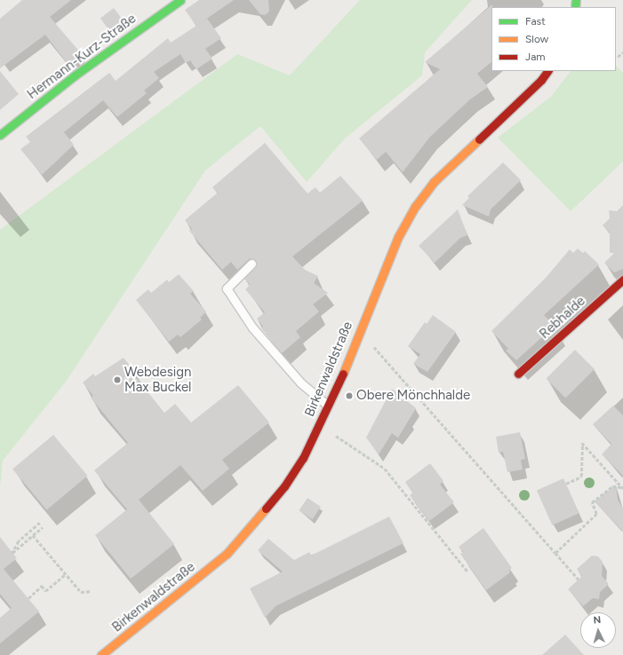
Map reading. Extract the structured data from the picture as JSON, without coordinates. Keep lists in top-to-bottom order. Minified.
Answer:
{"streets":{"street":["Hermann-Kurz-Straße","Rebhalde","Birkenwaldstraße"]},"places":["Webdesign Max Buckel","Obere Mönchhalde"],"legend":["Fast","Slow","Jam"],"north":"top"}
